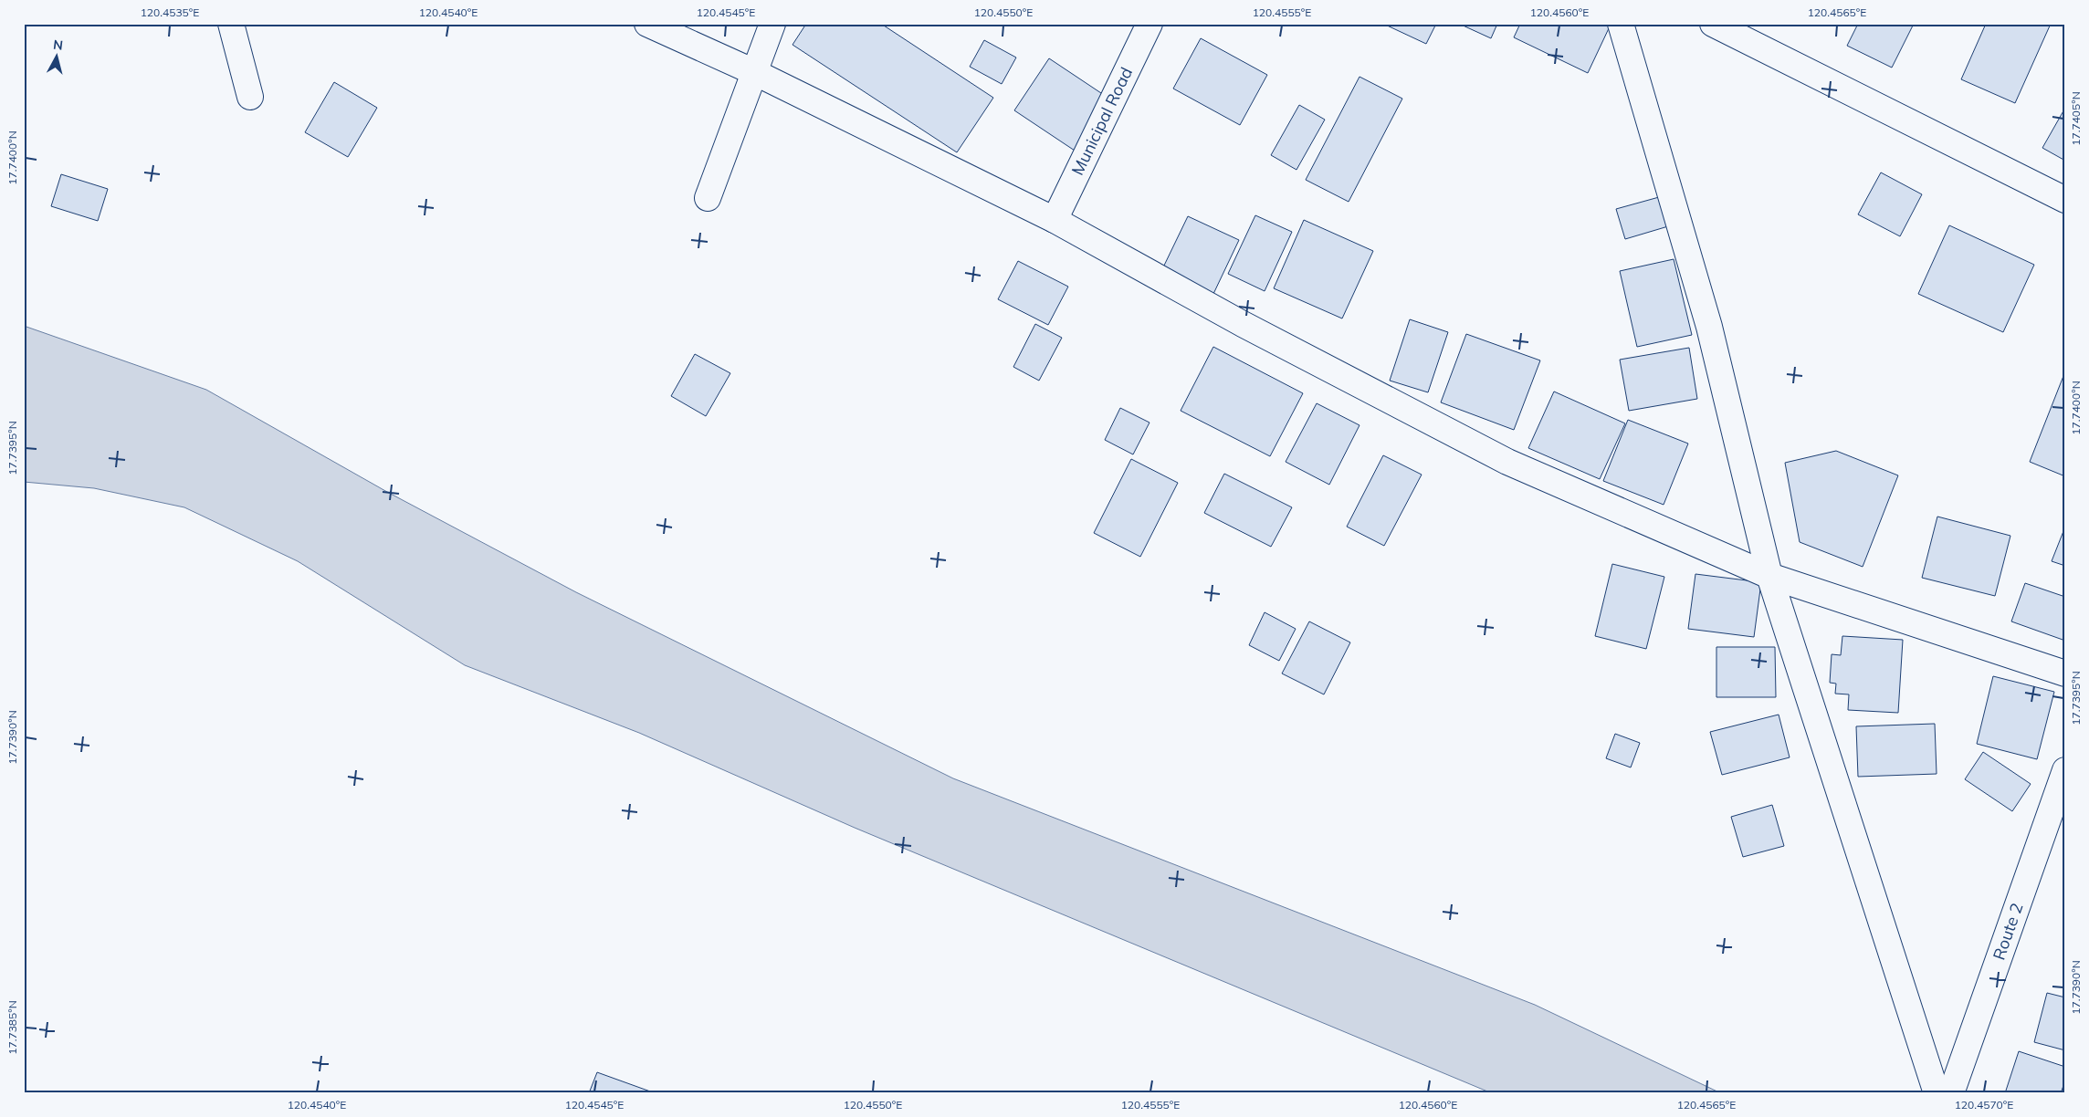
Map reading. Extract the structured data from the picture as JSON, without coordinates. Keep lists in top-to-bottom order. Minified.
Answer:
{"streets":{"main road":["Municipal Road","Route 2"]},"north":"top","coordinates":["120.4535°E","120.4540°E","120.4545°E","120.4550°E","120.4555°E","120.4560°E","120.4565°E","17.7405°N","17.7400°N","17.7395°N","17.7390°N","17.7385°N","120.4570°E"]}
